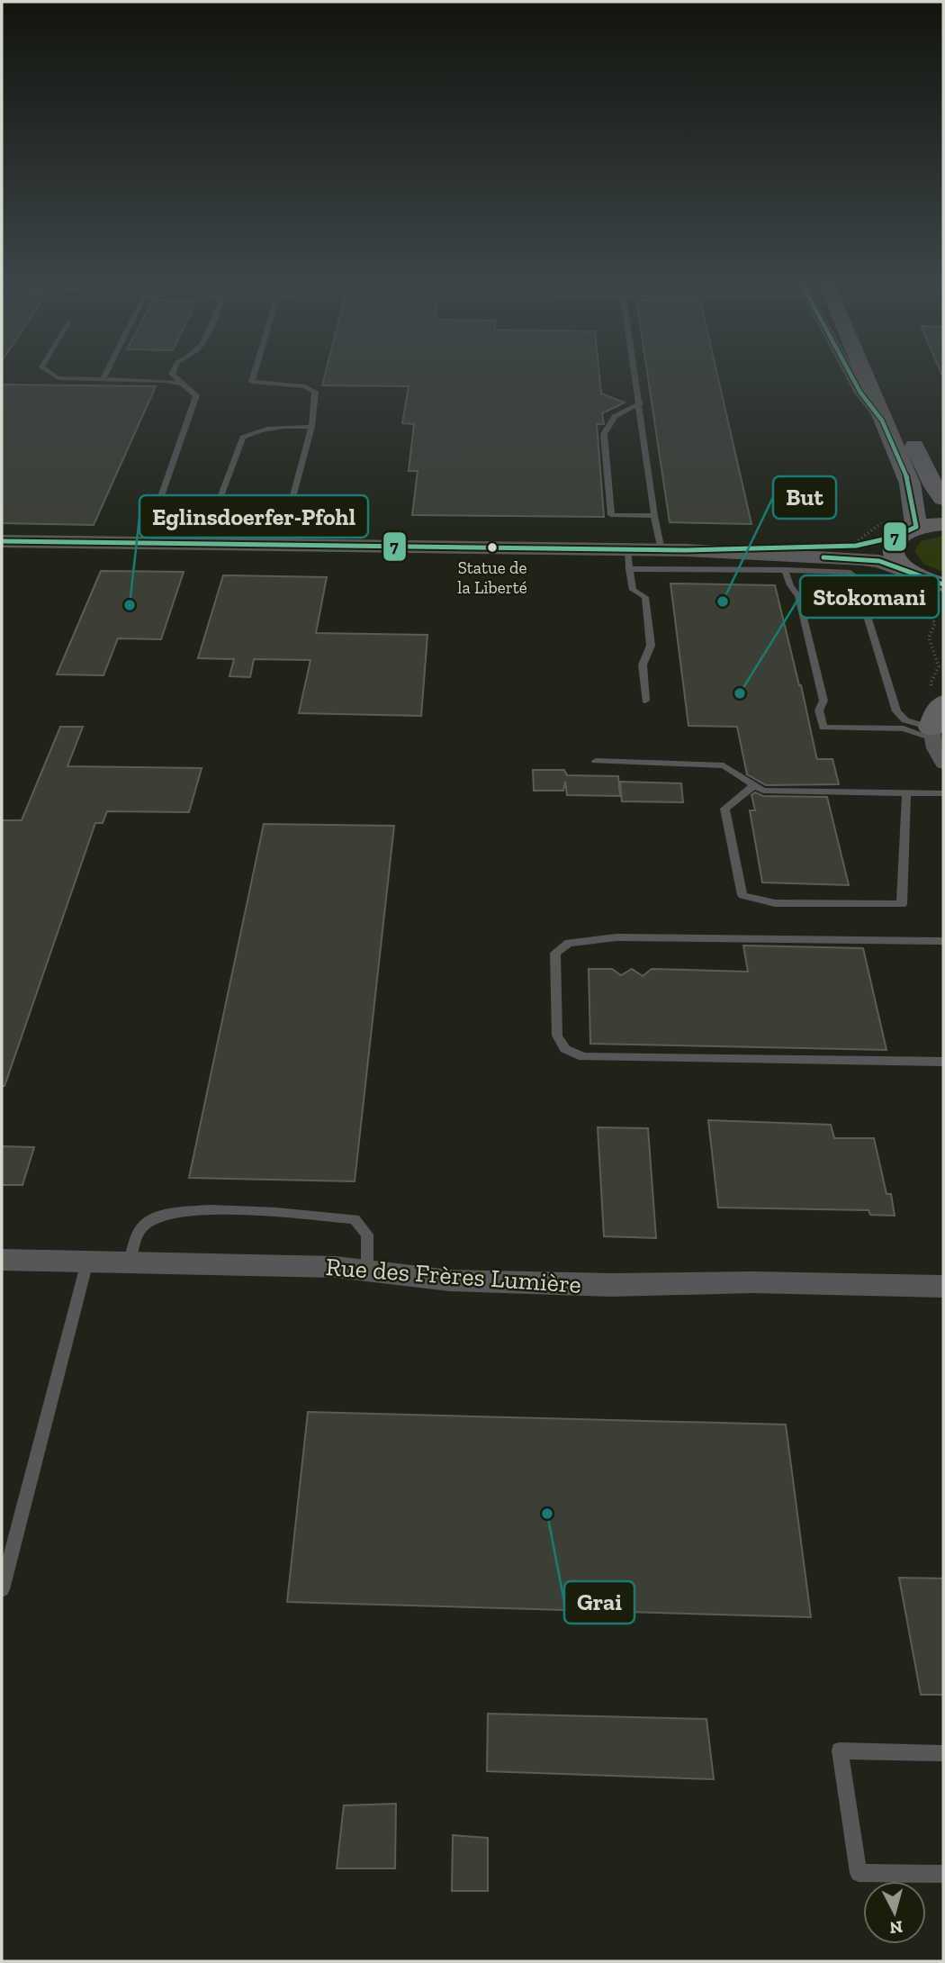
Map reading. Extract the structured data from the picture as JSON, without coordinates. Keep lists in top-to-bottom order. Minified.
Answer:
{"streets":{"street":["Rue des Frères Lumière"]},"places":["Statue de la Liberté","But","Eglinsdoerfer-Pfohl","Stokomani","Grai"],"lines":["transit line 7"],"north":"bottom"}
